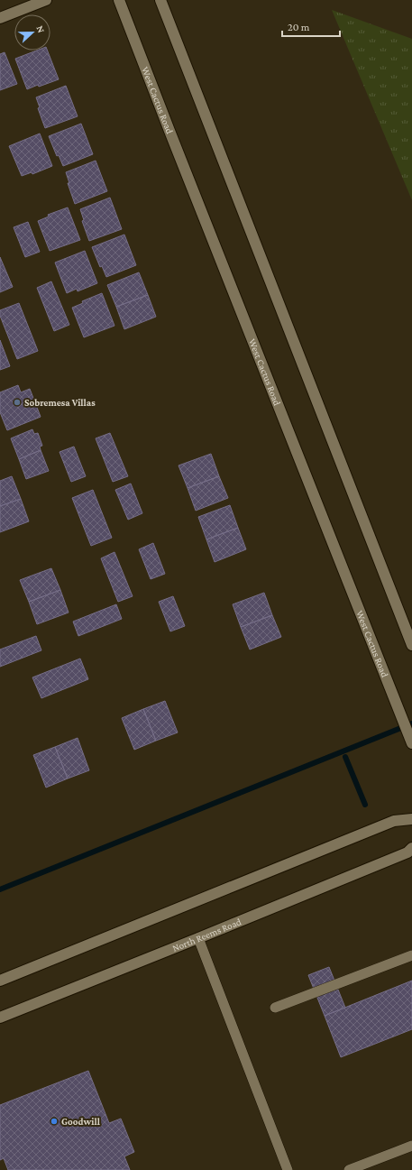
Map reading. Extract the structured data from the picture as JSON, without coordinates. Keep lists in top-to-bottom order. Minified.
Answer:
{"streets":{"main road":["West Cactus Road","North Reems Road"]},"places":["Sobremesa Villas","Goodwill"],"scale_bar":"20 m","north":"right"}
